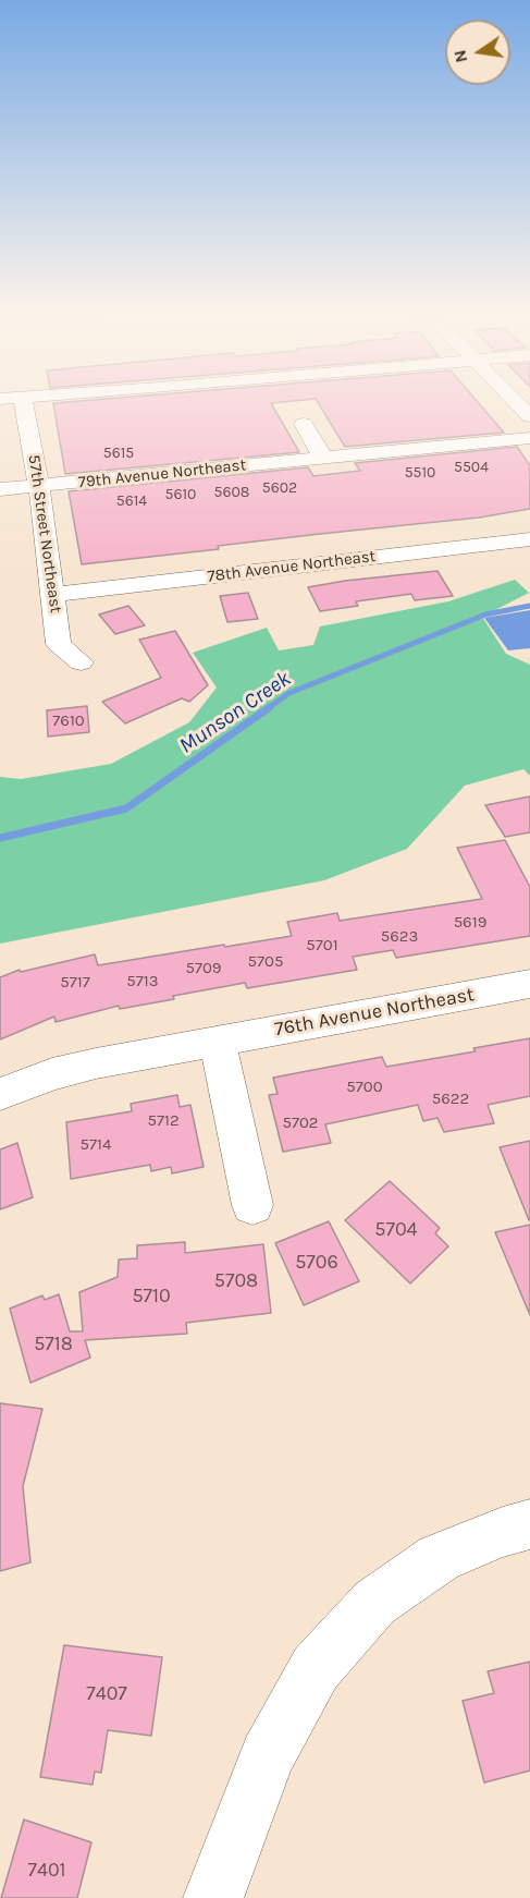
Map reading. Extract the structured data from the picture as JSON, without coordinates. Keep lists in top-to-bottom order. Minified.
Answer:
{"streets":{"street":["79th Avenue Northeast","57th Street Northeast","78th Avenue Northeast","76th Avenue Northeast"]},"crossings":[["79th Avenue Northeast","57th Street Northeast"],["57th Street Northeast","78th Avenue Northeast"]],"water":["Munson Creek"],"house_numbers":["5615","5504","5510","5602","5608","5610","5614","7610","5619","5623","5701","5705","5709","5713","5717","5700","5622","5712","5702","5714","5704","5706","5708","5710","5718","7407","7401"],"north":"left"}
